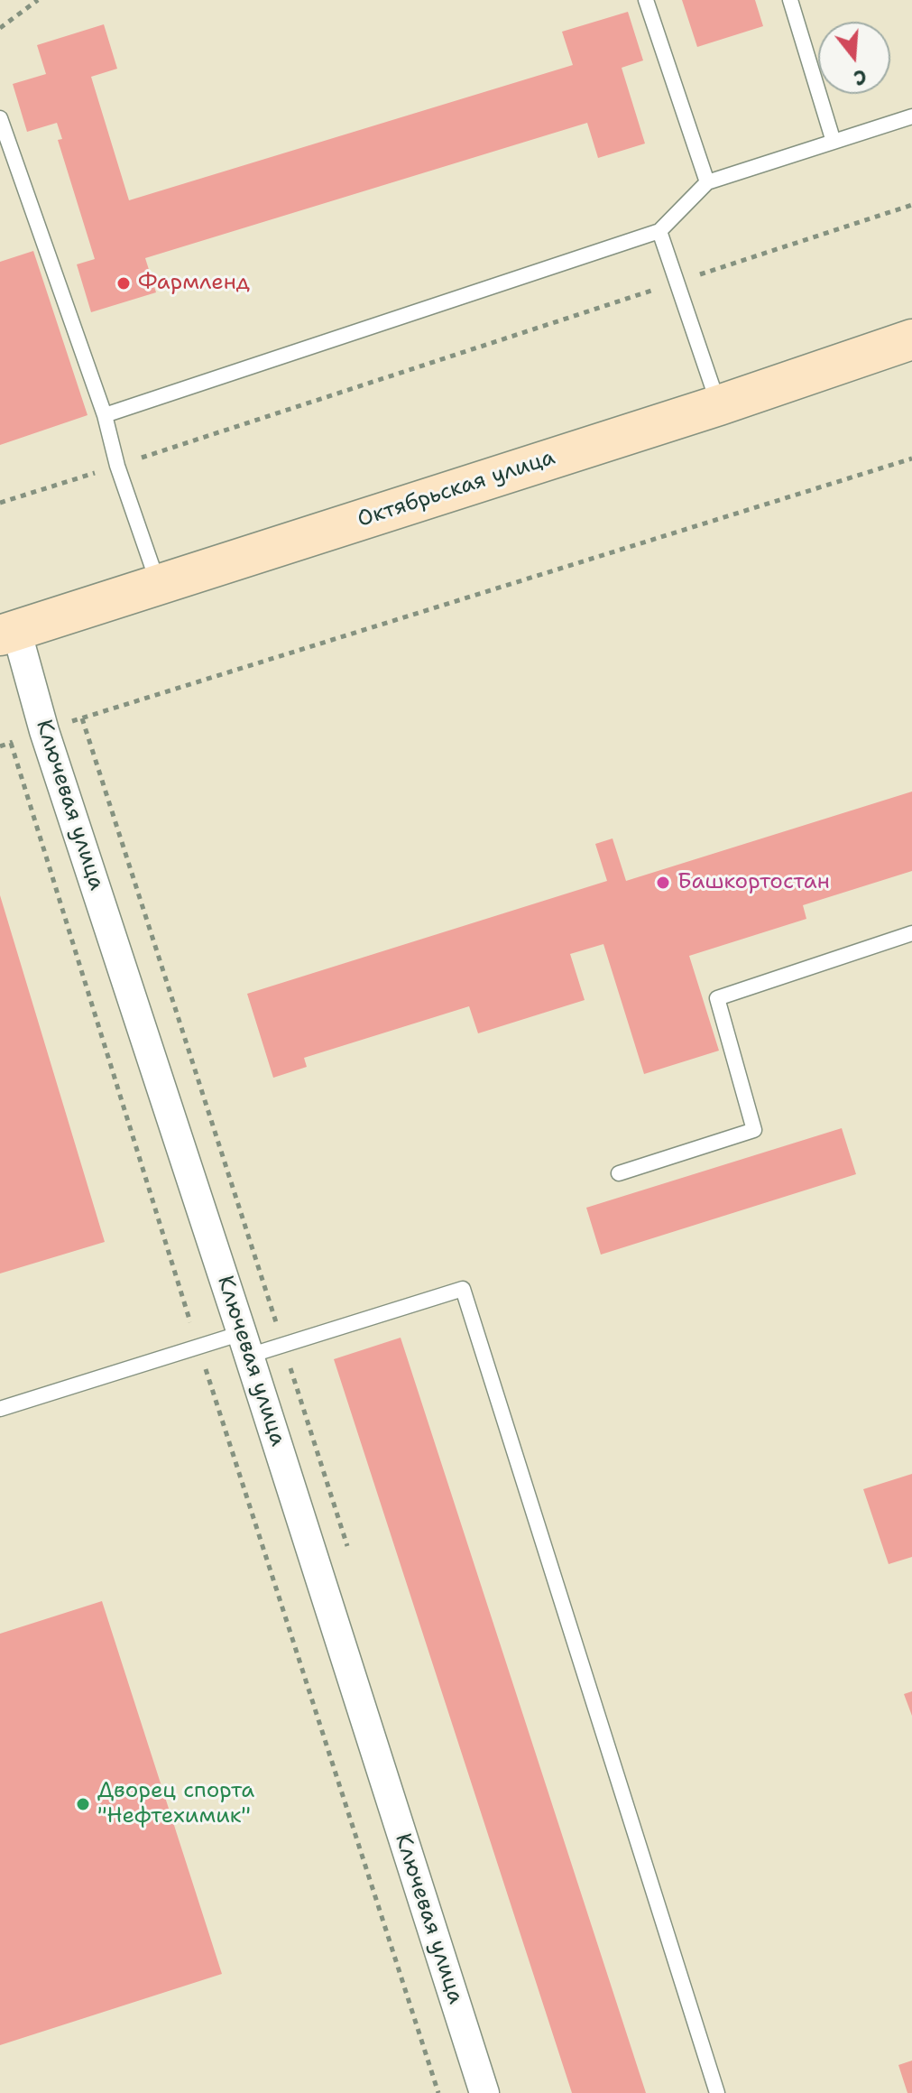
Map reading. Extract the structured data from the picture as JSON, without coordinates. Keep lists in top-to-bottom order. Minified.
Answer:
{"streets":{"street":["Октябрьская улица","Ключевая улица"]},"crossings":[["Октябрьская улица","Ключевая улица"]],"places":["Фармленд","Башкортостан","Дворец спорта \"Нефтехимик\""],"north":"bottom"}
